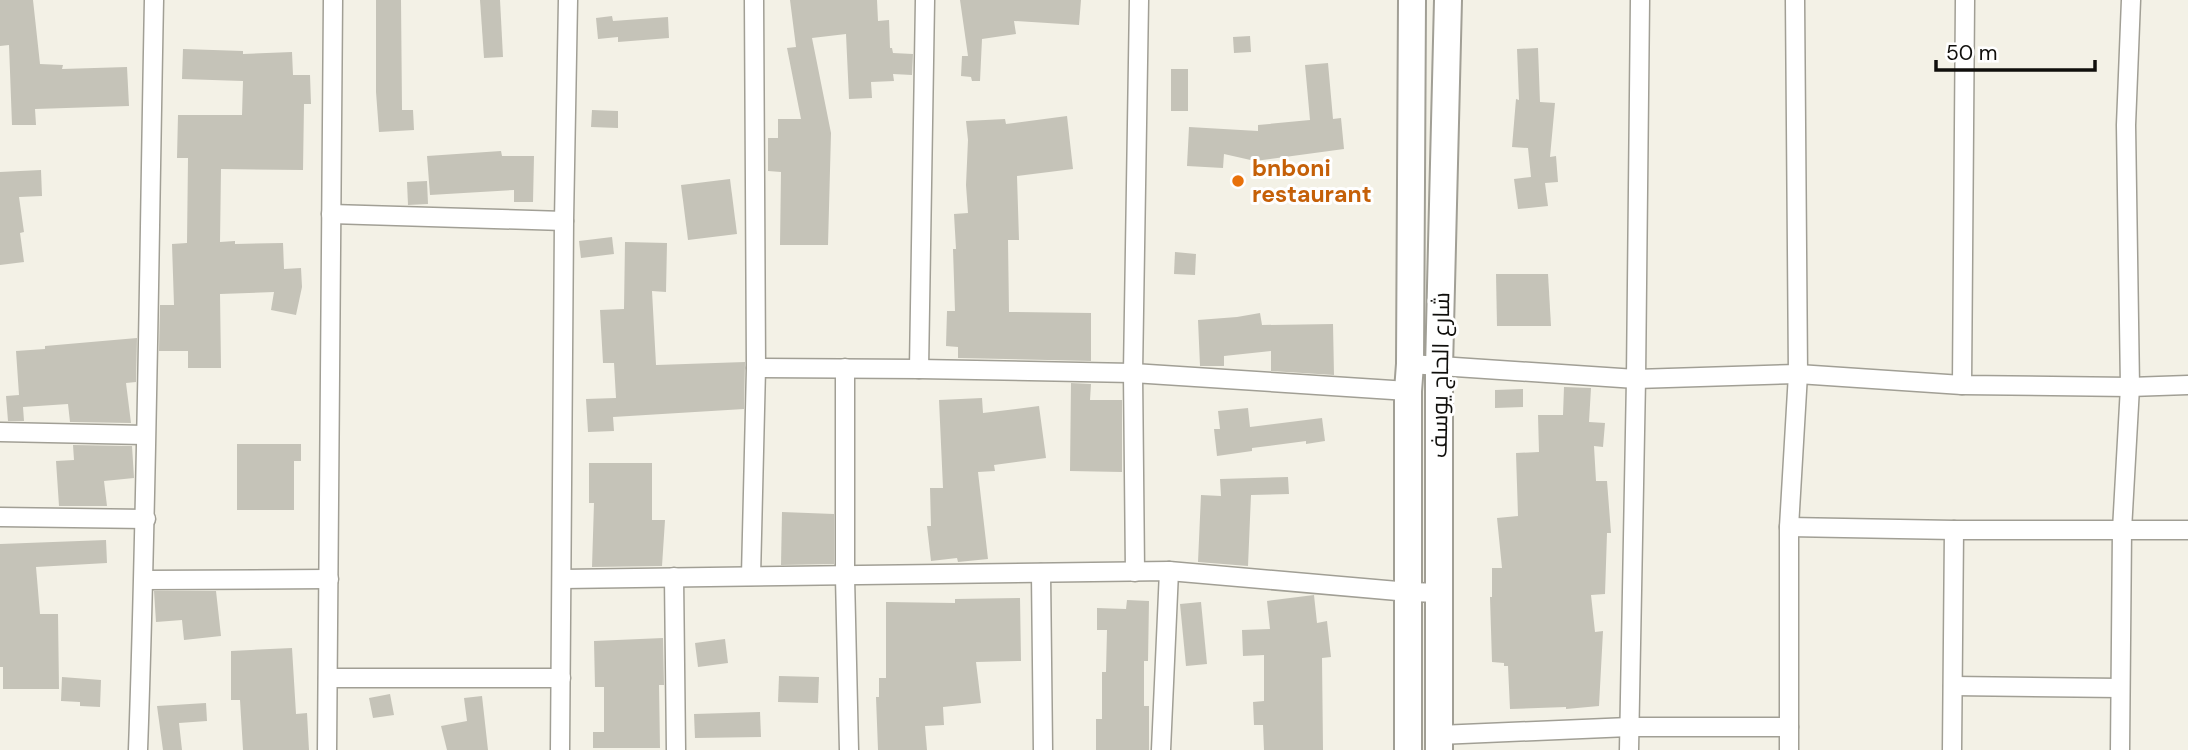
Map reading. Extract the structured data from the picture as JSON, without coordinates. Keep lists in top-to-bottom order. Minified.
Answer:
{"streets":{"main road":["شارع الحاج يوسف"]},"places":["bnboni restaurant"],"scale_bar":"50 m"}
